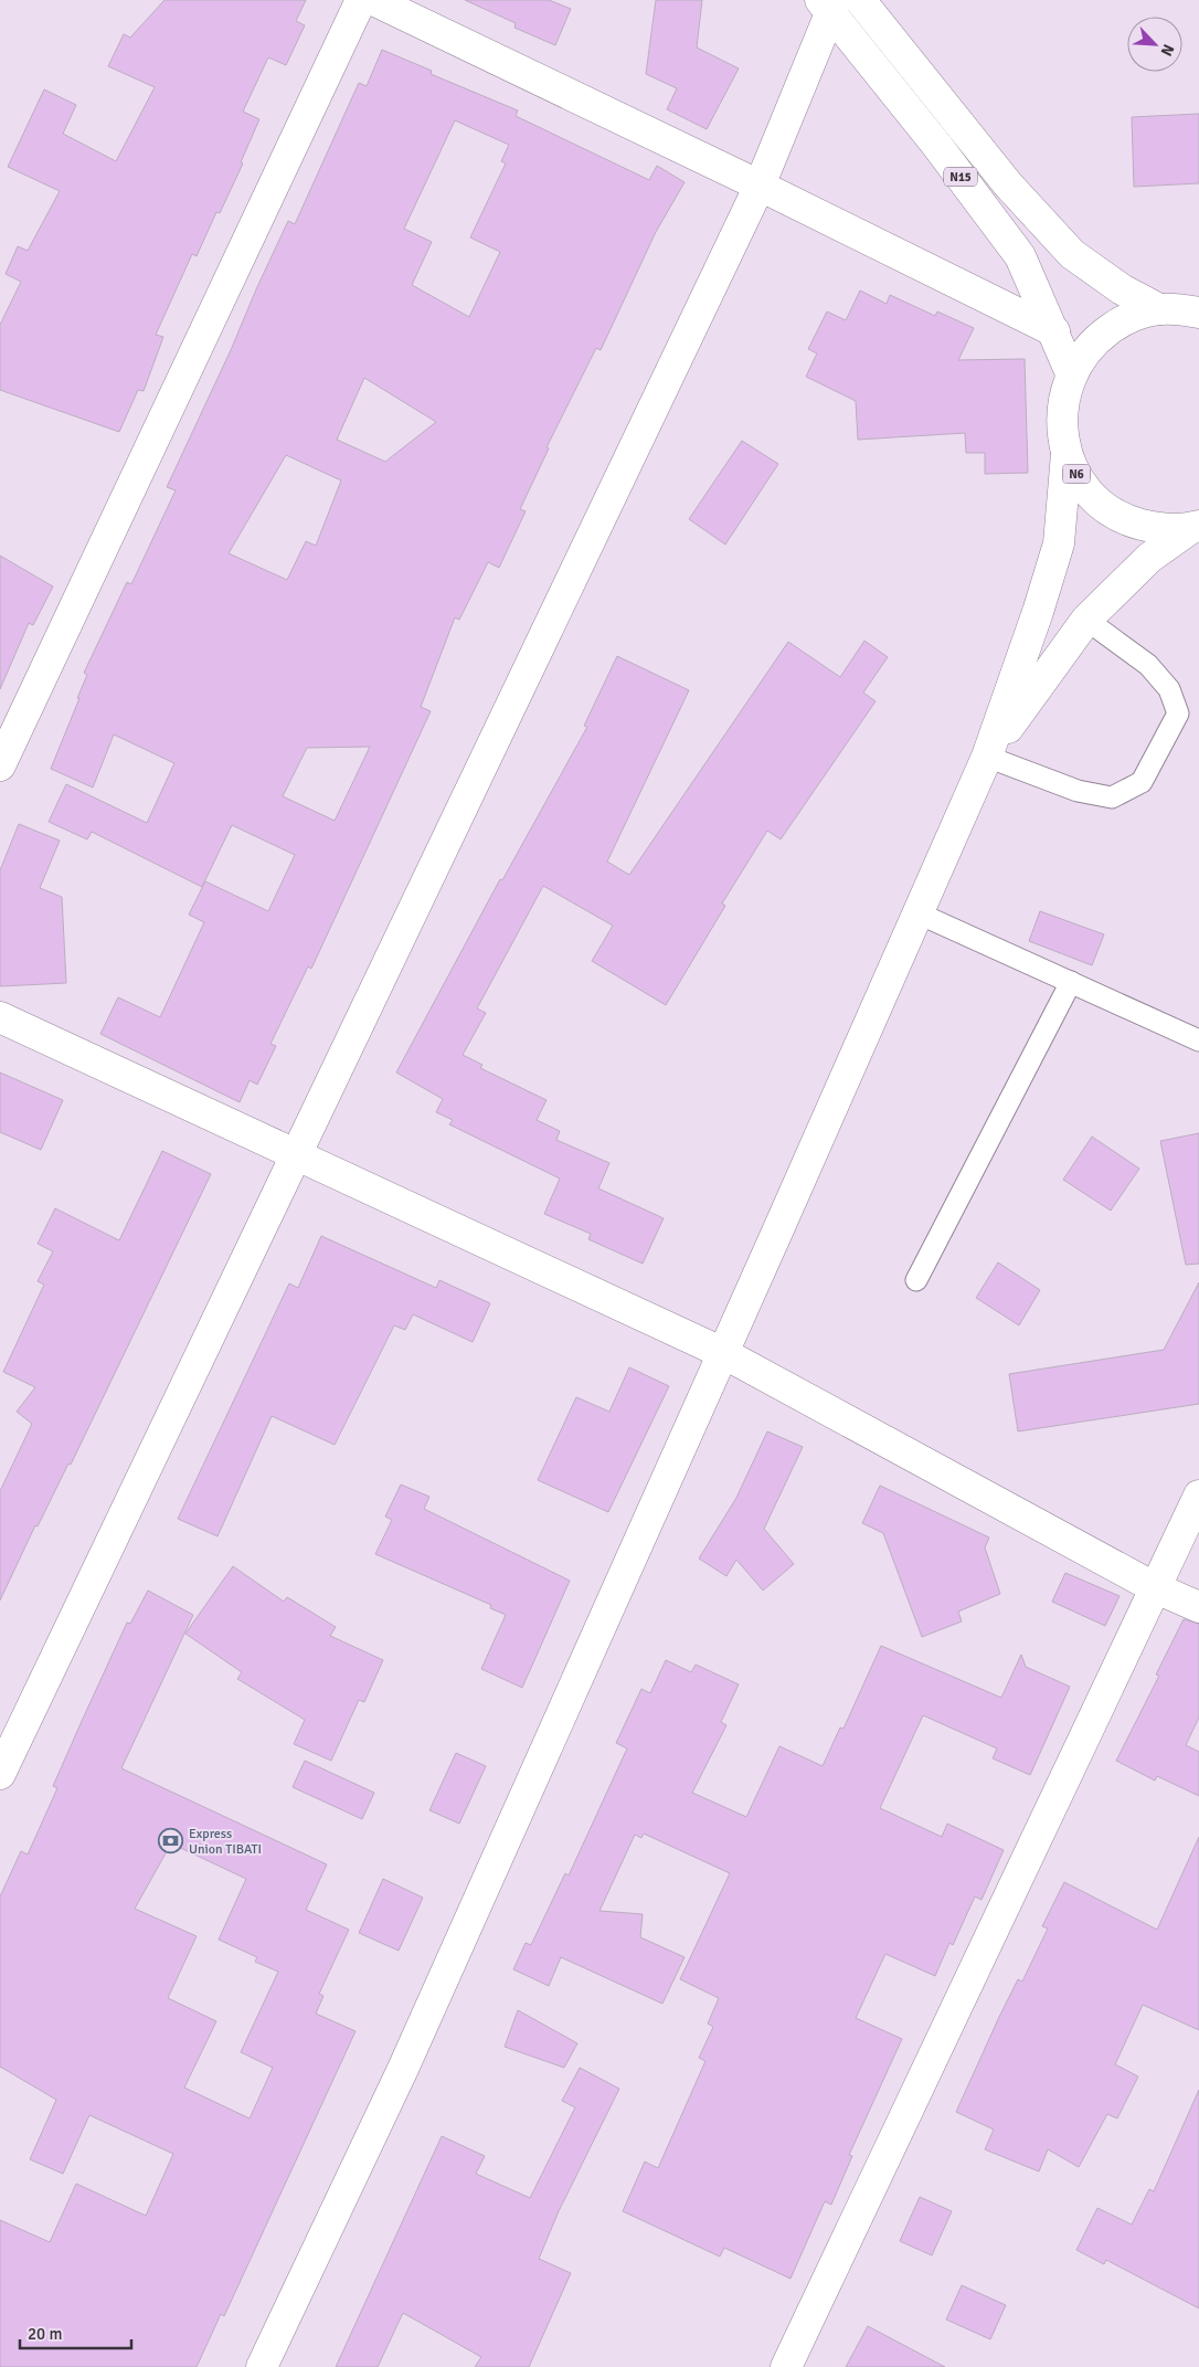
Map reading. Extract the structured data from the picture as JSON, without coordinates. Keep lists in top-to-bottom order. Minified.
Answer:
{"streets":{"main road":["N15","N6"]},"crossings":[["N15","N6"]],"places":{"bank":["Express Union TIBATI"]},"scale_bar":"20 m","north":"bottom right"}
